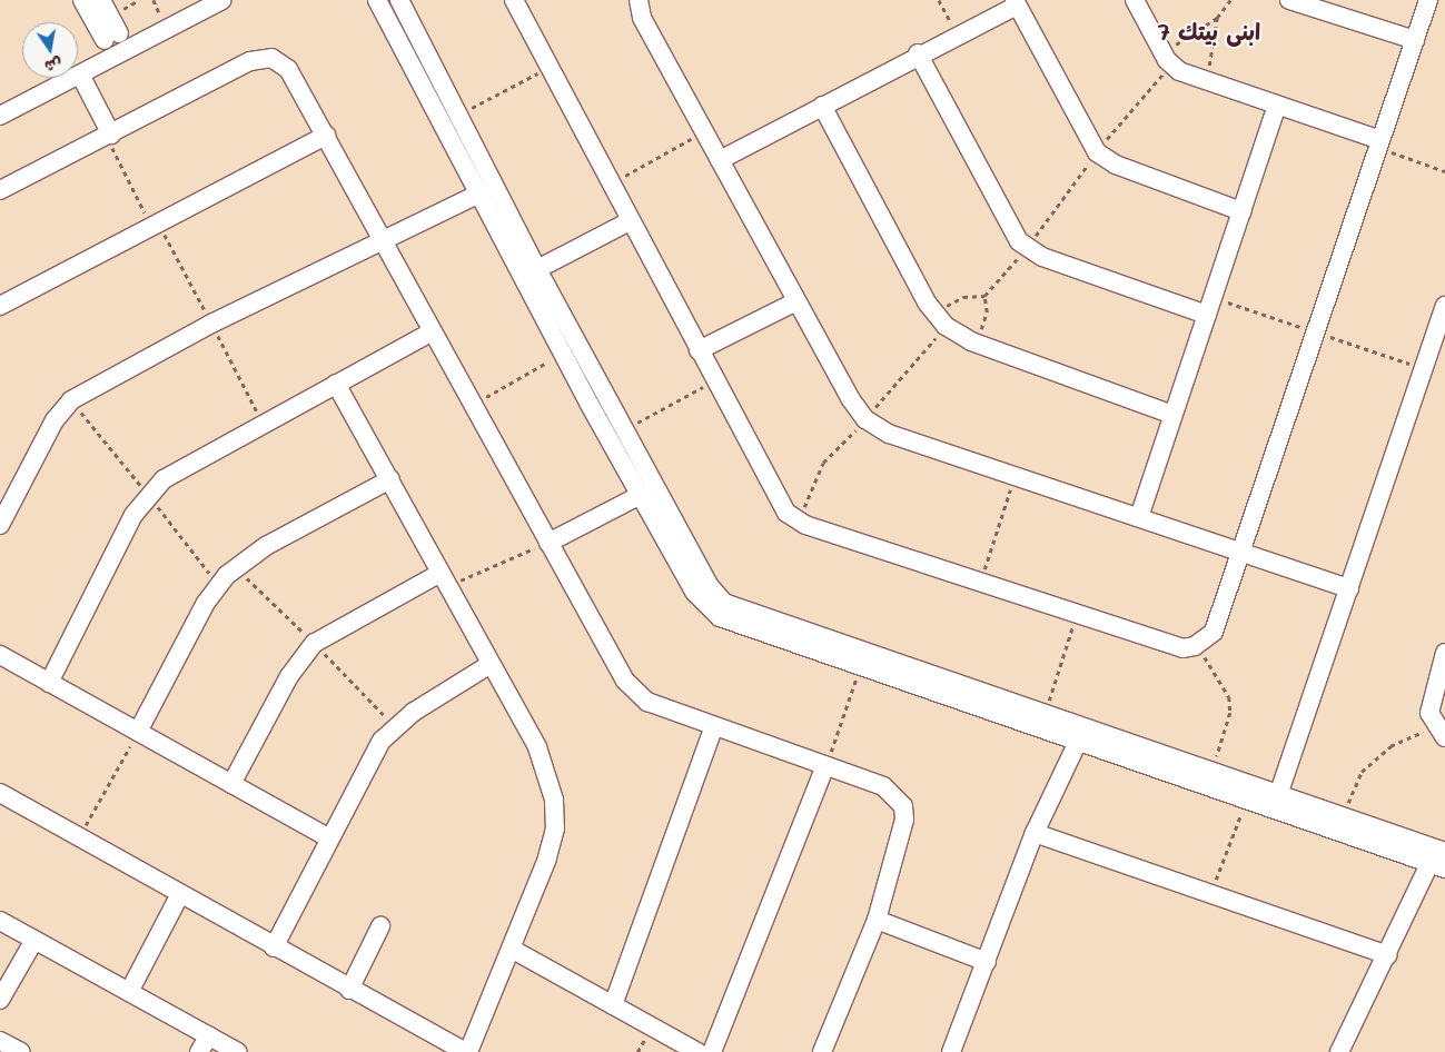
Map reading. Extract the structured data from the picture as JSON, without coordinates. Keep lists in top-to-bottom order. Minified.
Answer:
{"districts":["ابنى بيتك 7"],"north":"bottom"}
